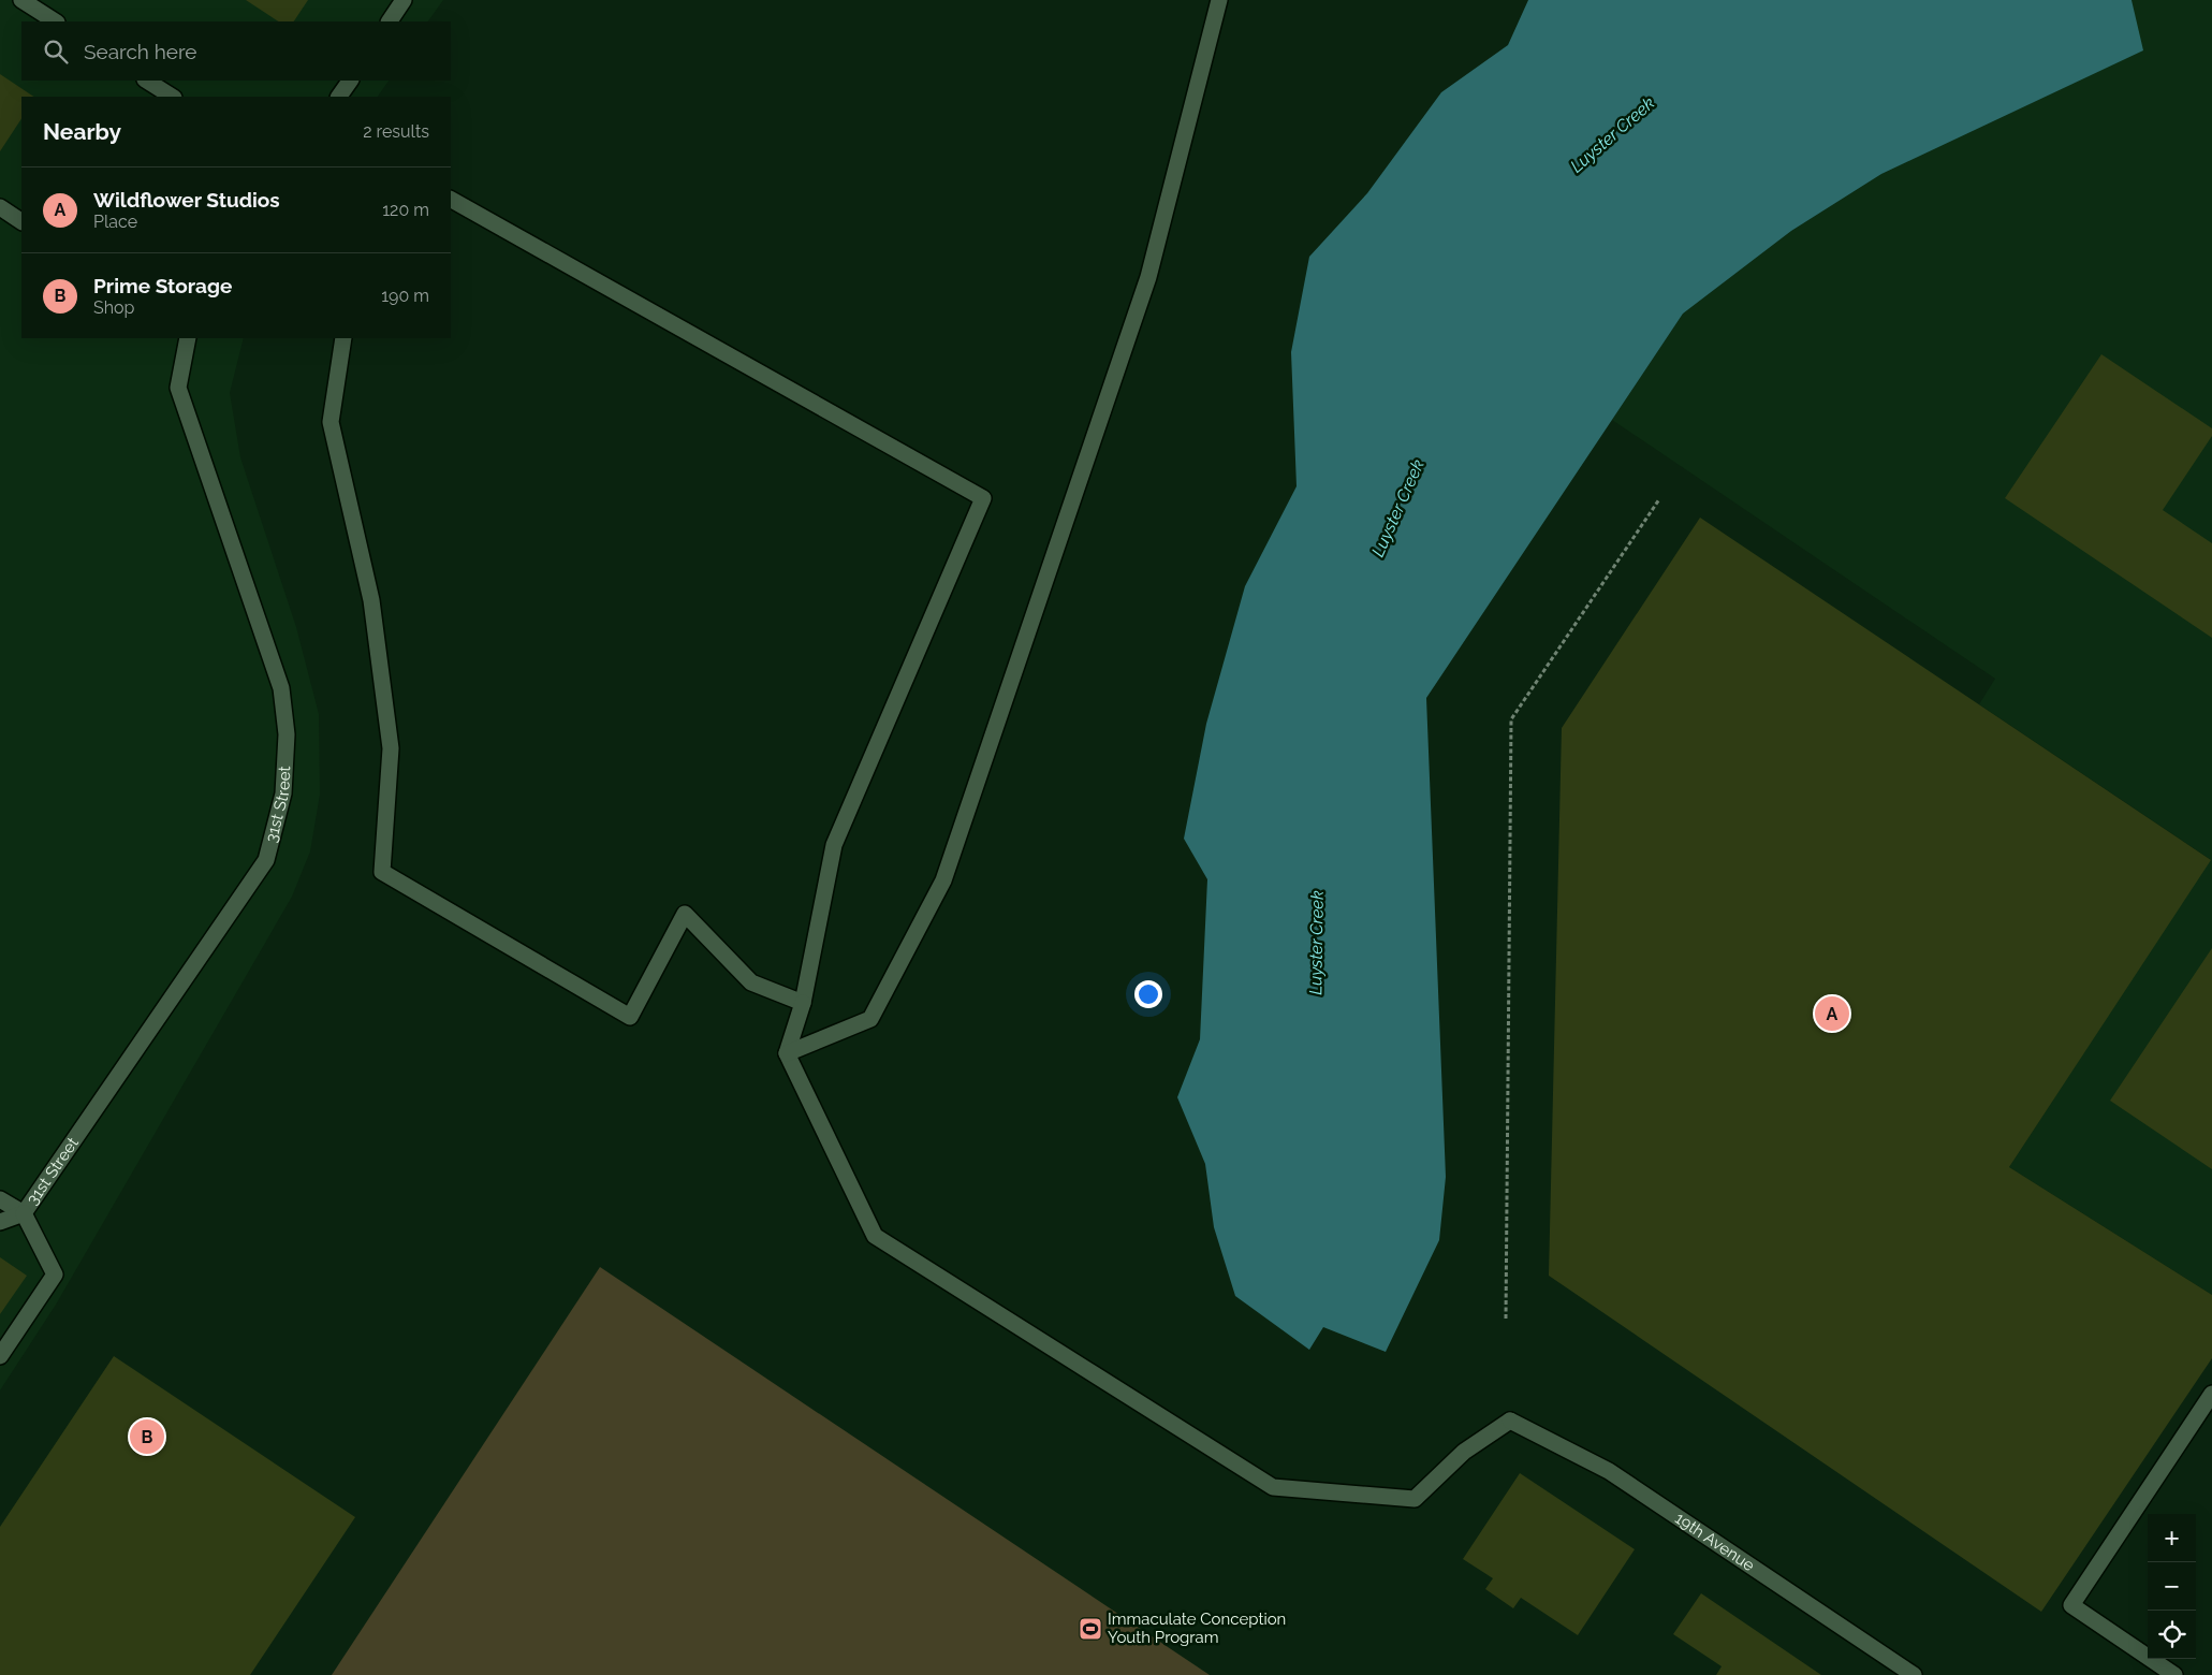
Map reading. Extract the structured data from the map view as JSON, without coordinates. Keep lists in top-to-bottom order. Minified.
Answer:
{"streets":{"street":["31st Street","19th Avenue"]},"water":["Luyster Creek"],"places":{"sports":["Immaculate Conception Youth Program"]},"page":{"search":"Search here","heading":["Nearby","2 results"],"list":[{"mark":"A","name":"Wildflower Studios","note":"Place","value":"120 m"},{"mark":"B","name":"Prime Storage","note":"Shop","value":"190 m"}],"pins":["A","B"],"map_buttons":["+","−"]}}
